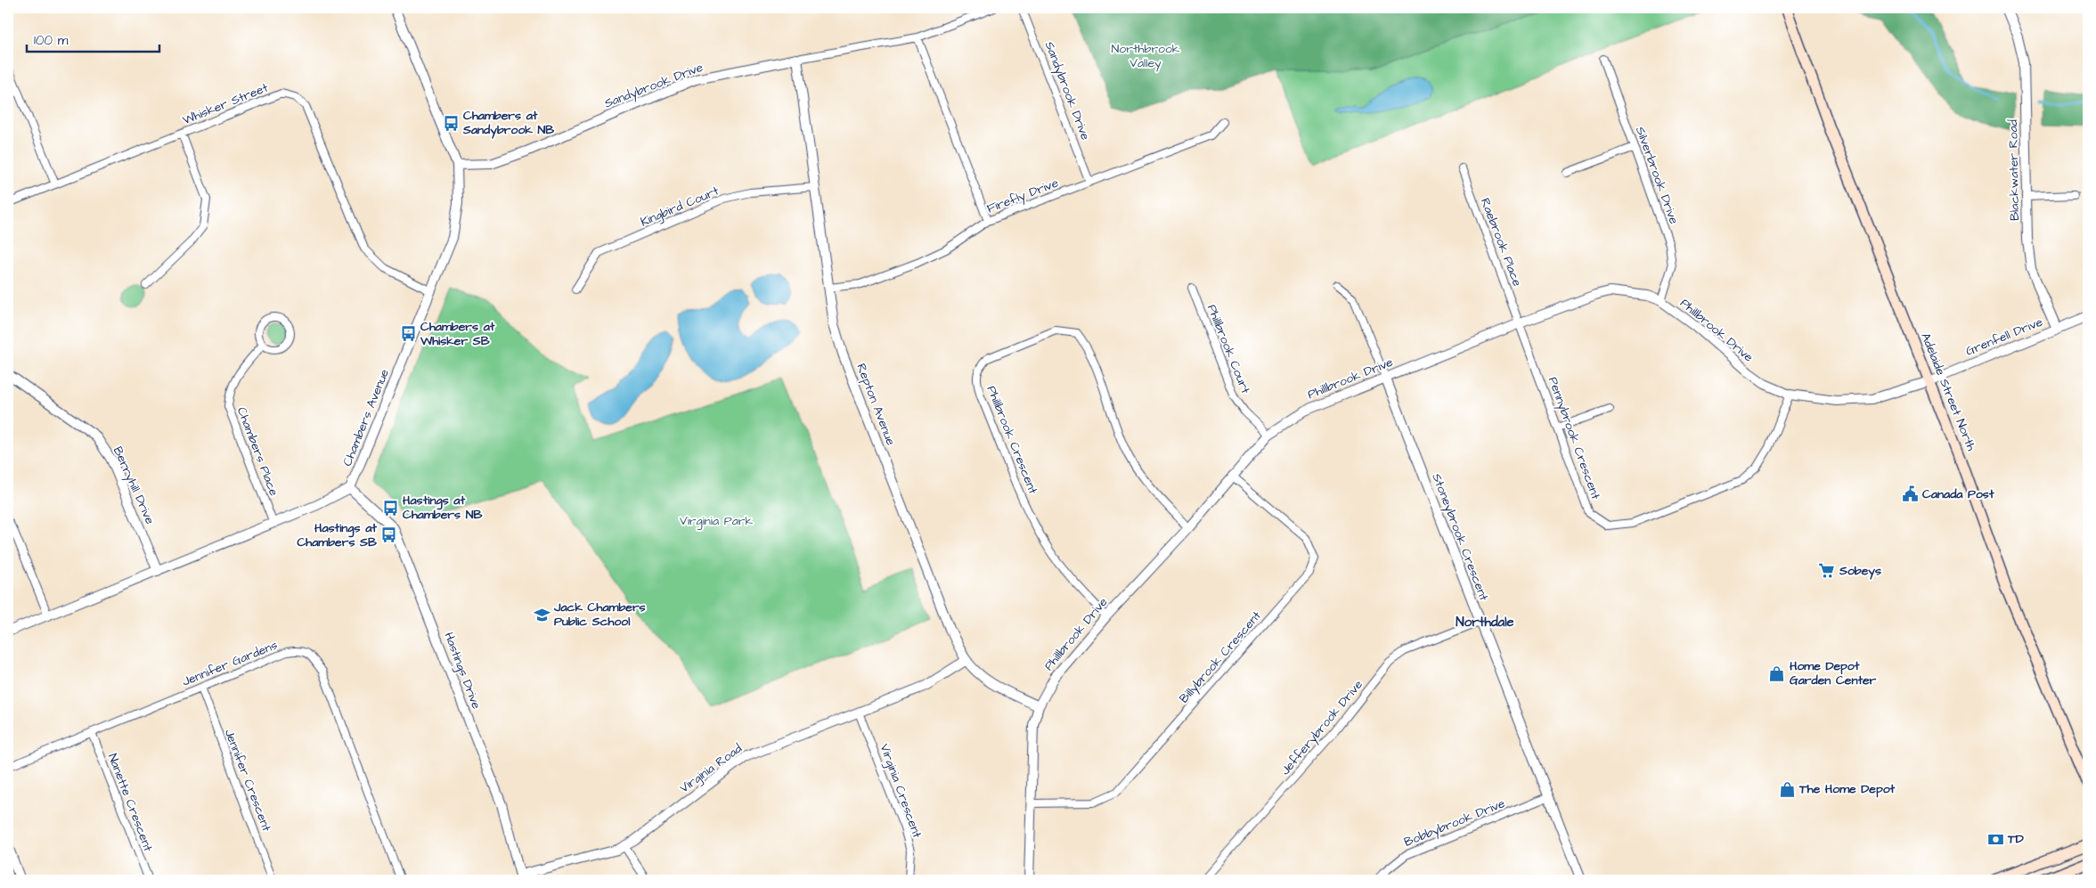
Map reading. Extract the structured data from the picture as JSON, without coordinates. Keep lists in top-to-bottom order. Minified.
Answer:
{"streets":{"main road":["Adelaide Street North"],"street":["Sandybrook Drive","Whisker Street","Blackwater Road","Silverbrook Drive","Firefly Drive","Kingbird Court","Raebrook Place","Phillbrook Drive","Grenfell Drive","Phillbrook Court","Repton Avenue","Chambers Avenue","Pennybrook Crescent","Phillbrook Crescent","Chambers Place","Berryhill Drive","Stoneybrook Crescent","Billybrook Crescent","Jennifer Gardens","Hastings Drive","Jefferybrook Drive","Virginia Road","Jennifer Crescent","Virginia Crescent","Nanette Crescent","Bobbybrook Drive"]},"crossings":[["Sandybrook Drive","Firefly Drive"],["Sandybrook Drive","Repton Avenue"],["Sandybrook Drive","Chambers Avenue"],["Whisker Street","Chambers Avenue"],["Blackwater Road","Grenfell Drive"],["Silverbrook Drive","Phillbrook Drive"],["Firefly Drive","Repton Avenue"],["Kingbird Court","Repton Avenue"],["Raebrook Place","Phillbrook Drive"],["Raebrook Place","Pennybrook Crescent"],["Phillbrook Drive","Grenfell Drive"],["Phillbrook Drive","Phillbrook Court"],["Phillbrook Drive","Adelaide Street North"],["Phillbrook Drive","Repton Avenue"],["Phillbrook Drive","Pennybrook Crescent"],["Phillbrook Drive","Phillbrook Crescent"],["Phillbrook Drive","Stoneybrook Crescent"],["Phillbrook Drive","Billybrook Crescent"],["Grenfell Drive","Adelaide Street North"],["Repton Avenue","Virginia Road"],["Chambers Avenue","Hastings Drive"],["Stoneybrook Crescent","Jefferybrook Drive"],["Stoneybrook Crescent","Bobbybrook Drive"],["Jennifer Gardens","Jennifer Crescent"],["Jennifer Gardens","Nanette Crescent"],["Hastings Drive","Virginia Road"],["Virginia Road","Virginia Crescent"]],"districts":["Northdale"],"parks":["Northbrook Valley","Virginia Park"],"places":{"bus stop":["Chambers at Sandybrook NB","Chambers at Whisker SB","Hastings at Chambers NB","Hastings at Chambers SB"],"public building":["Canada Post"],"supermarket":["Sobeys"],"school or university":["Jack Chambers Public School"],"shop":["Home Depot Garden Center","The Home Depot"],"bank":["TD"]},"scale_bar":"100 m"}
